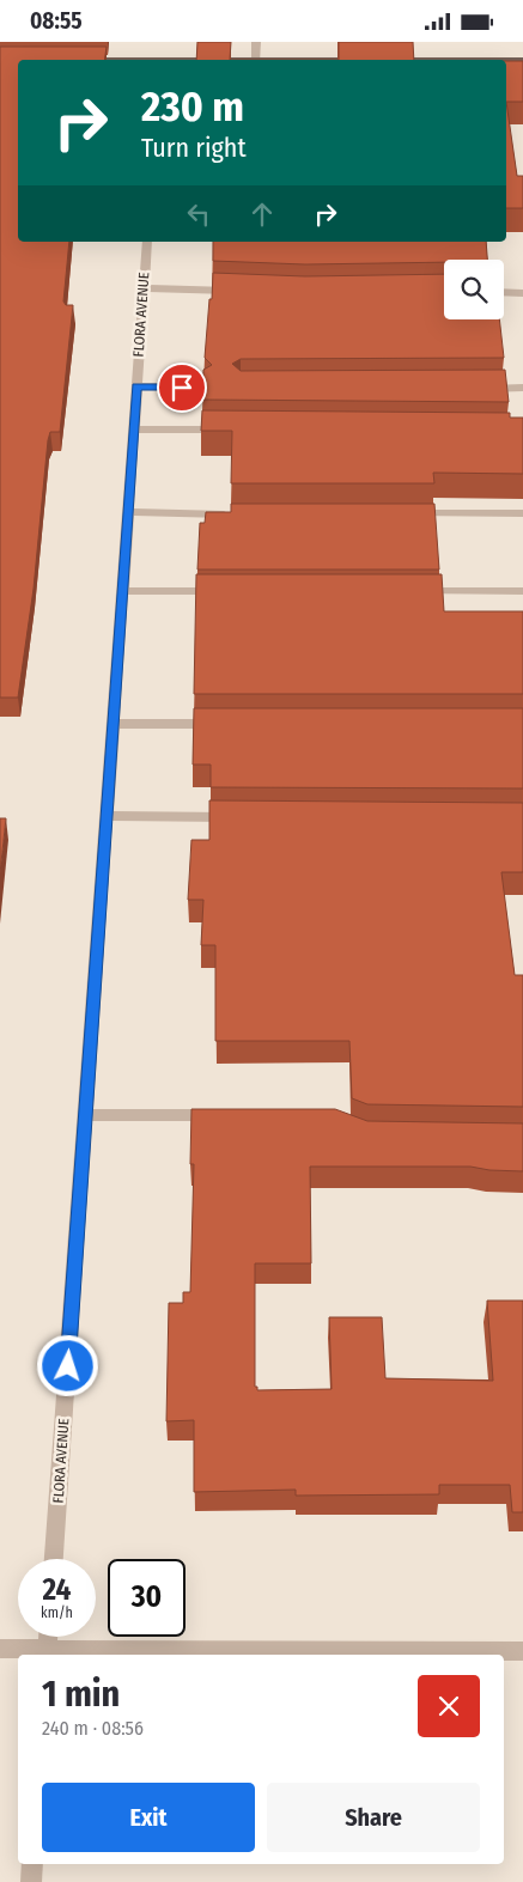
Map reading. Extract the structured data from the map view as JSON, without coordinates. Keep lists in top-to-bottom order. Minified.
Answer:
{"streets":{"street":["FLORA AVENUE"]},"page":{"status":"08:55","turn":["230 m","Turn right"],"speed":"24 km/h","limit":"30","heading":["1 min","240 m · 08:56"],"buttons":["Exit","Share"]}}
